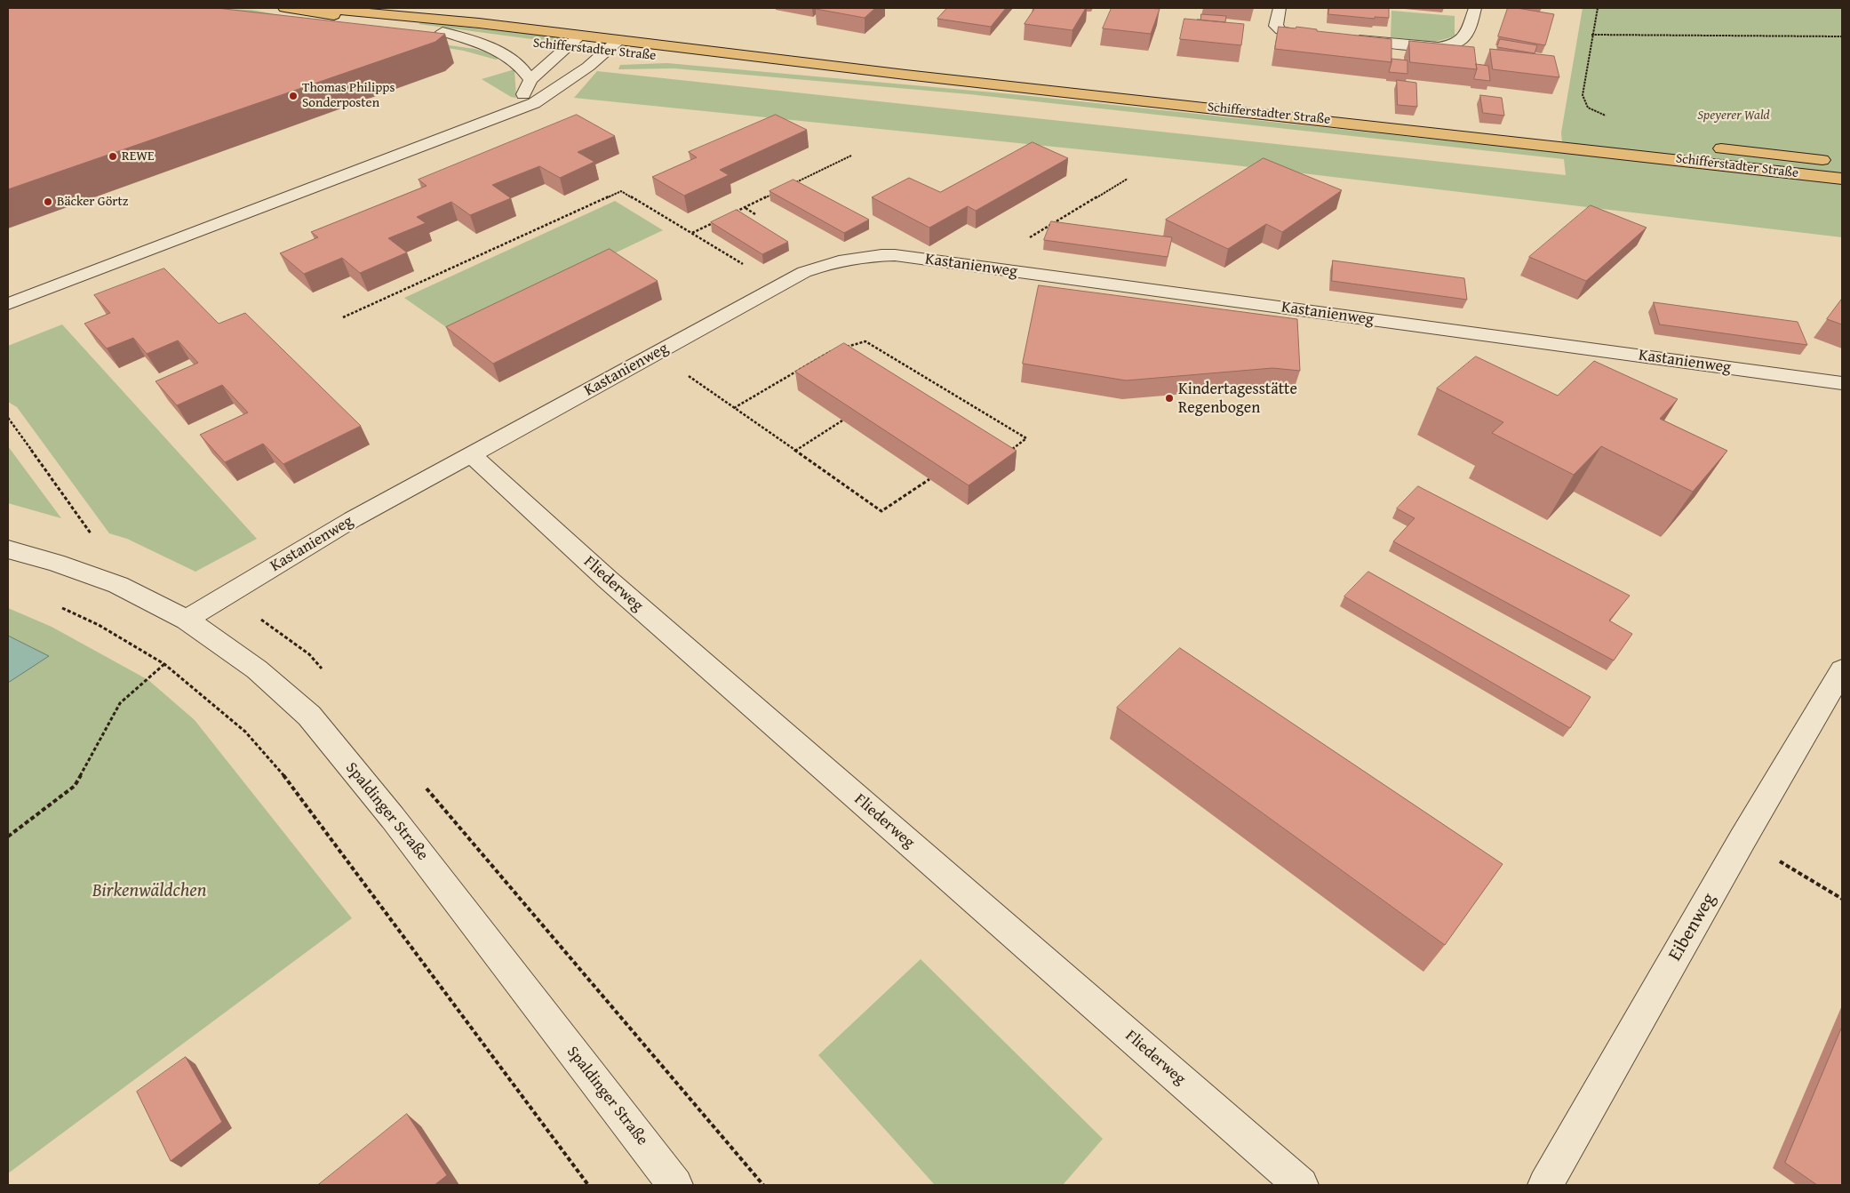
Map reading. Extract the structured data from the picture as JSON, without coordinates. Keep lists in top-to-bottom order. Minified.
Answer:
{"streets":{"main road":["Schifferstadter Straße"],"street":["Kastanienweg","Fliederweg","Spaldinger Straße","Eibenweg"]},"crossings":[["Kastanienweg","Fliederweg"],["Kastanienweg","Spaldinger Straße"]],"parks":["Speyerer Wald","Birkenwäldchen"],"places":["Thomas Philipps Sonderposten","REWE","Bäcker Görtz","Kindertagesstätte Regenbogen"]}
